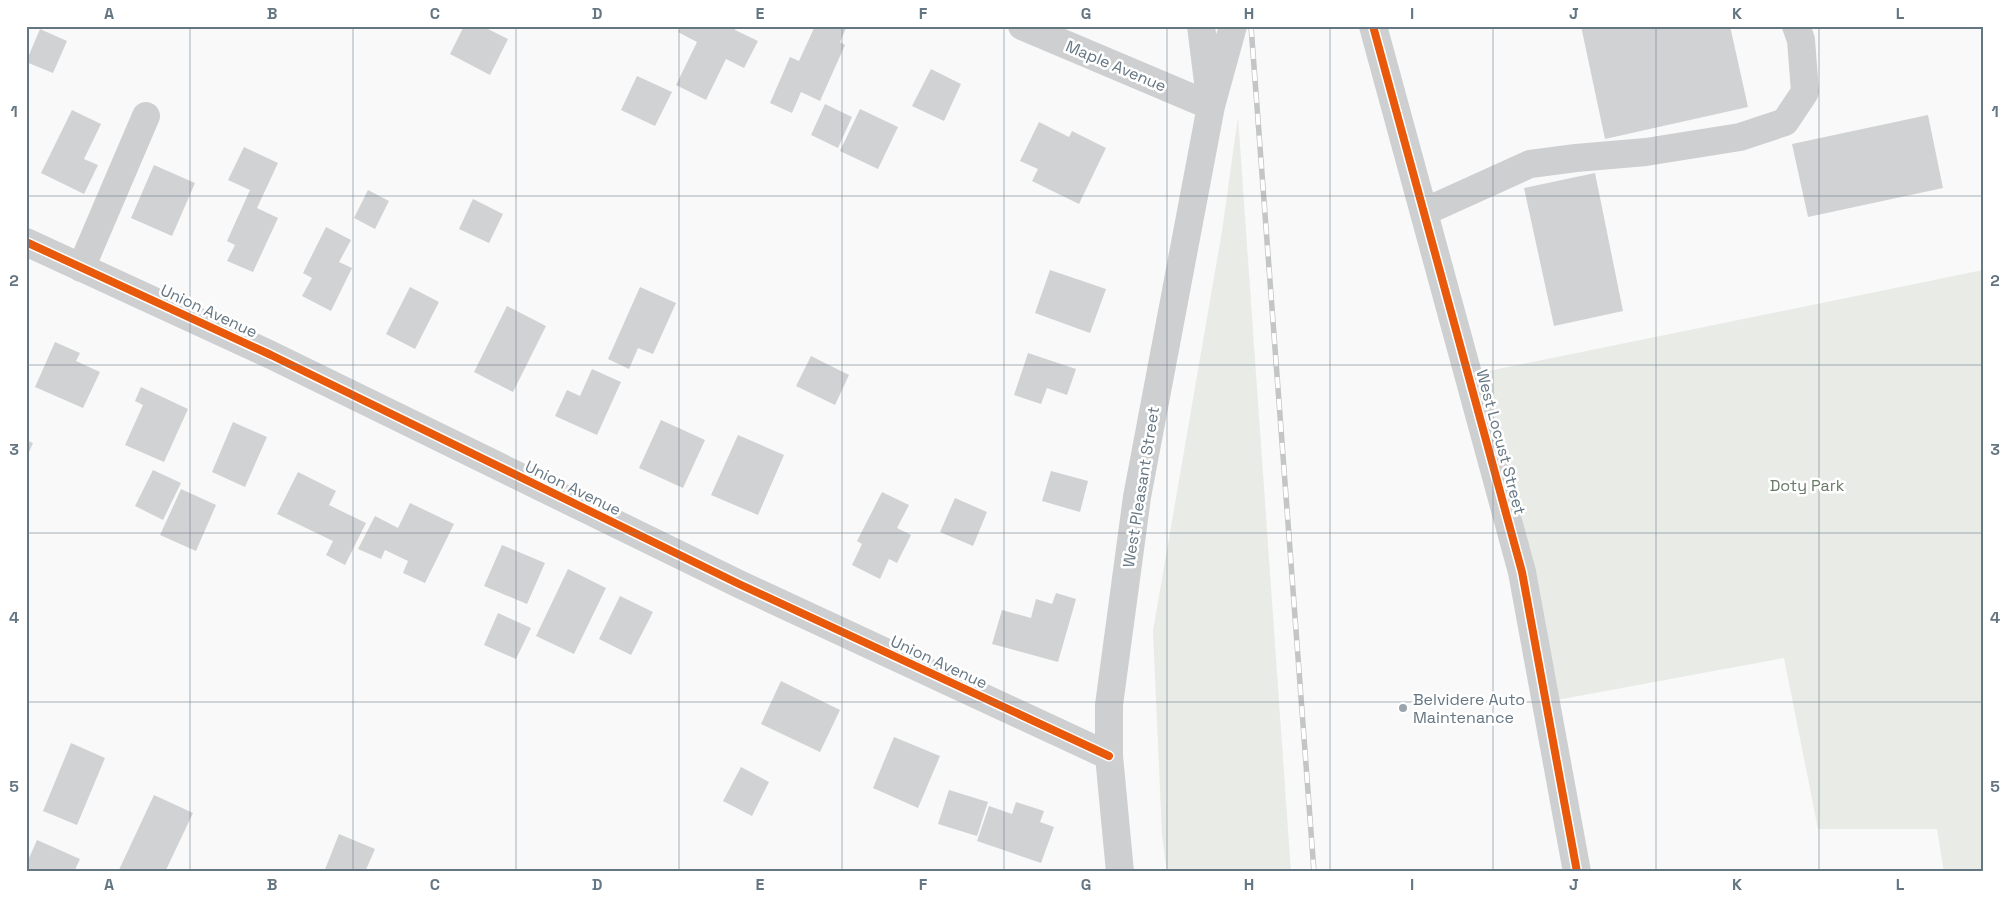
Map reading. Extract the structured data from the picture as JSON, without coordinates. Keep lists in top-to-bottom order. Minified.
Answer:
{"streets":{"street":["Maple Avenue","Union Avenue","West Locust Street","West Pleasant Street"]},"crossings":[["Maple Avenue","West Pleasant Street"],["Union Avenue","West Pleasant Street"]],"parks":["Doty Park"],"places":["Belvidere Auto Maintenance"],"grid":{"columns":["A","B","C","D","E","F","G","H","I","J","K","L"],"rows":["1","2","3","4","5"]}}
